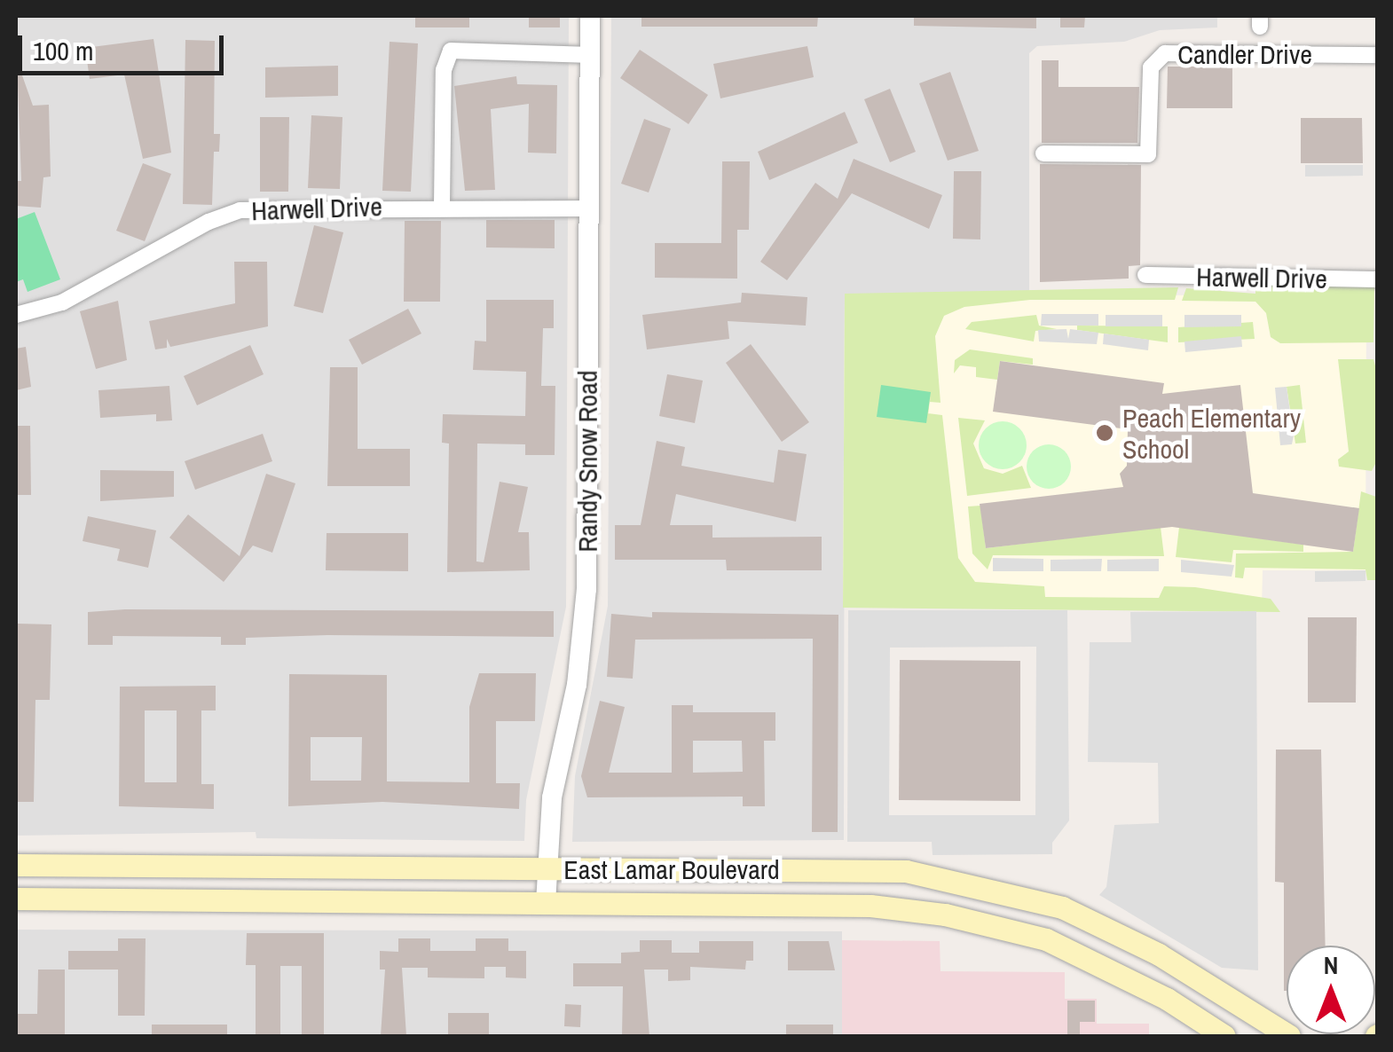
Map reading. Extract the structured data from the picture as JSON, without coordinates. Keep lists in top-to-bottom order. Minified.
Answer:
{"streets":{"main road":["East Lamar Boulevard"],"street":["Candler Drive","Harwell Drive","Randy Snow Road"]},"crossings":[["Harwell Drive","Randy Snow Road"],["Randy Snow Road","East Lamar Boulevard"]],"places":["Peach Elementary School"],"scale_bar":"100 m","north":"top"}
